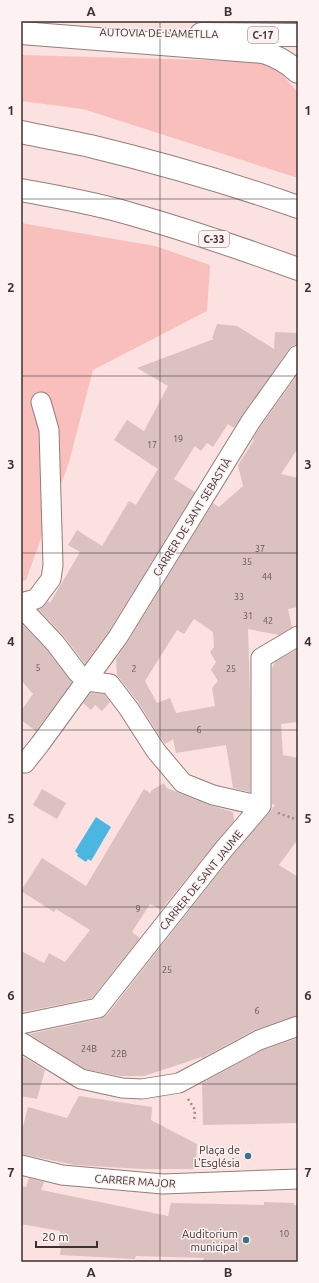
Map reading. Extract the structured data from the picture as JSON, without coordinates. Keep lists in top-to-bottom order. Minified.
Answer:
{"streets":{"highway":["AUTOVIA DE L'AMETLLA","C-17","C-33"],"street":["CARRER DE SANT SEBASTIÀ","CARRER DE SANT JAUME","CARRER MAJOR"]},"places":["Plaça de L'Església","Auditorium municipal"],"house_numbers":["19","17","37","35","44","33","31","42","5","2","25","6","9","25","6","24B","22B","10"],"scale_bar":"20 m","grid":{"columns":["A","B"],"rows":["1","2","3","4","5","6","7"]}}
